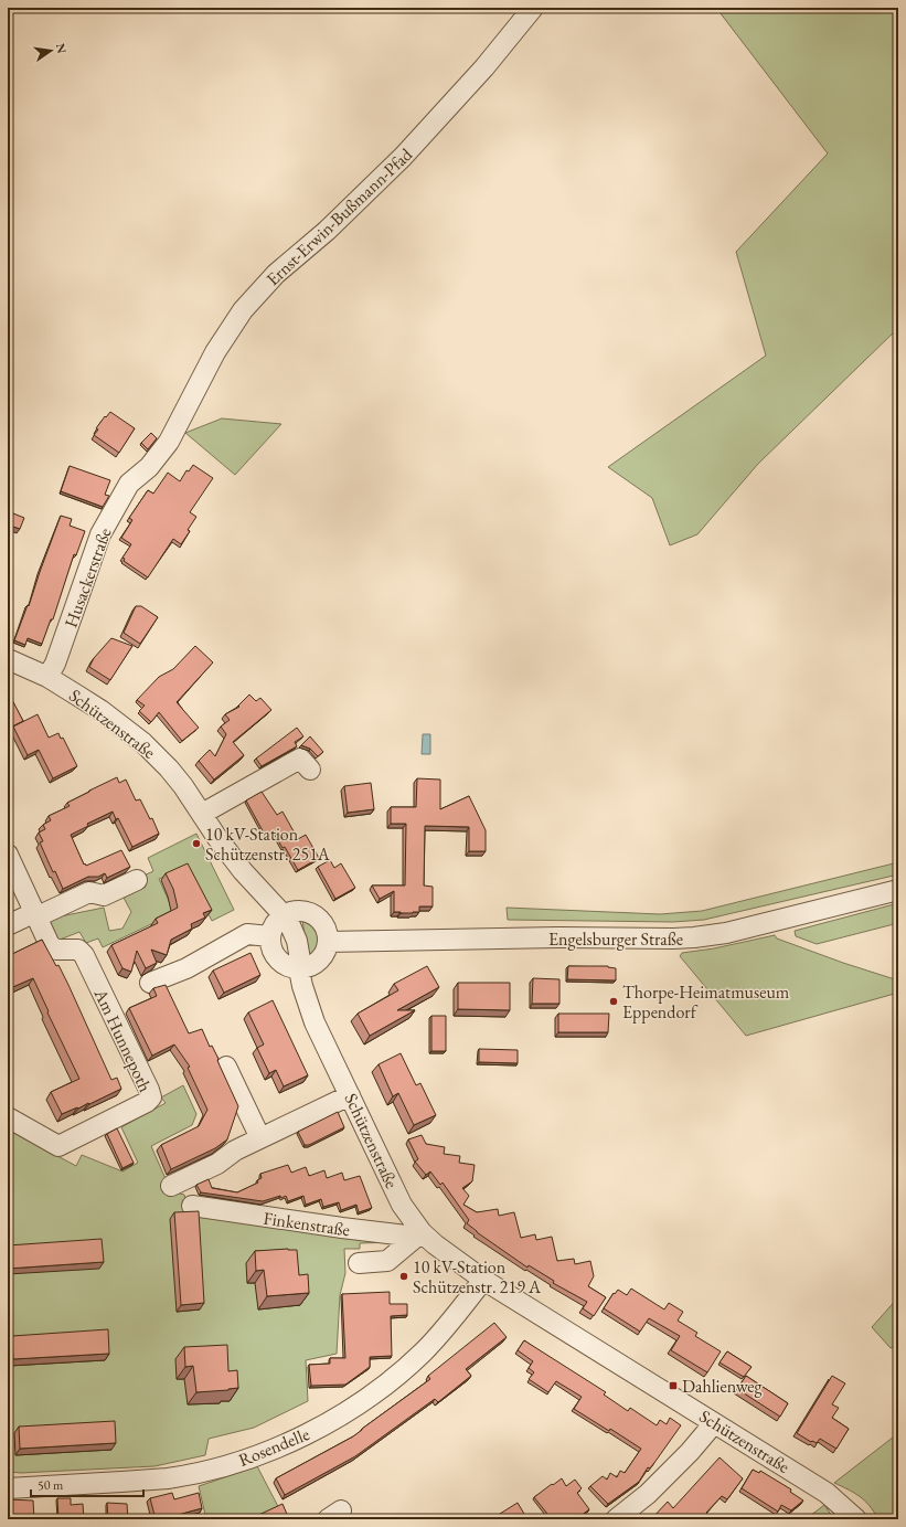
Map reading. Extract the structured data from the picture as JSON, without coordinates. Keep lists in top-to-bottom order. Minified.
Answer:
{"streets":{"street":["Ernst-Erwin-Bußmann-Pfad","Husackerstraße","Schützenstraße","Engelsburger Straße","Am Hunnepoth","Finkenstraße","Rosendelle"]},"crossings":[["Ernst-Erwin-Bußmann-Pfad","Husackerstraße"],["Husackerstraße","Schützenstraße"],["Schützenstraße","Finkenstraße"],["Schützenstraße","Rosendelle"]],"places":{"other":["10 kV-Station Schützenstr. 251A","Thorpe-Heimatmuseum Eppendorf","10 kV-Station Schützenstr. 219 A"],"transit":["Dahlienweg"]},"scale_bar":"50 m","north":"right"}
